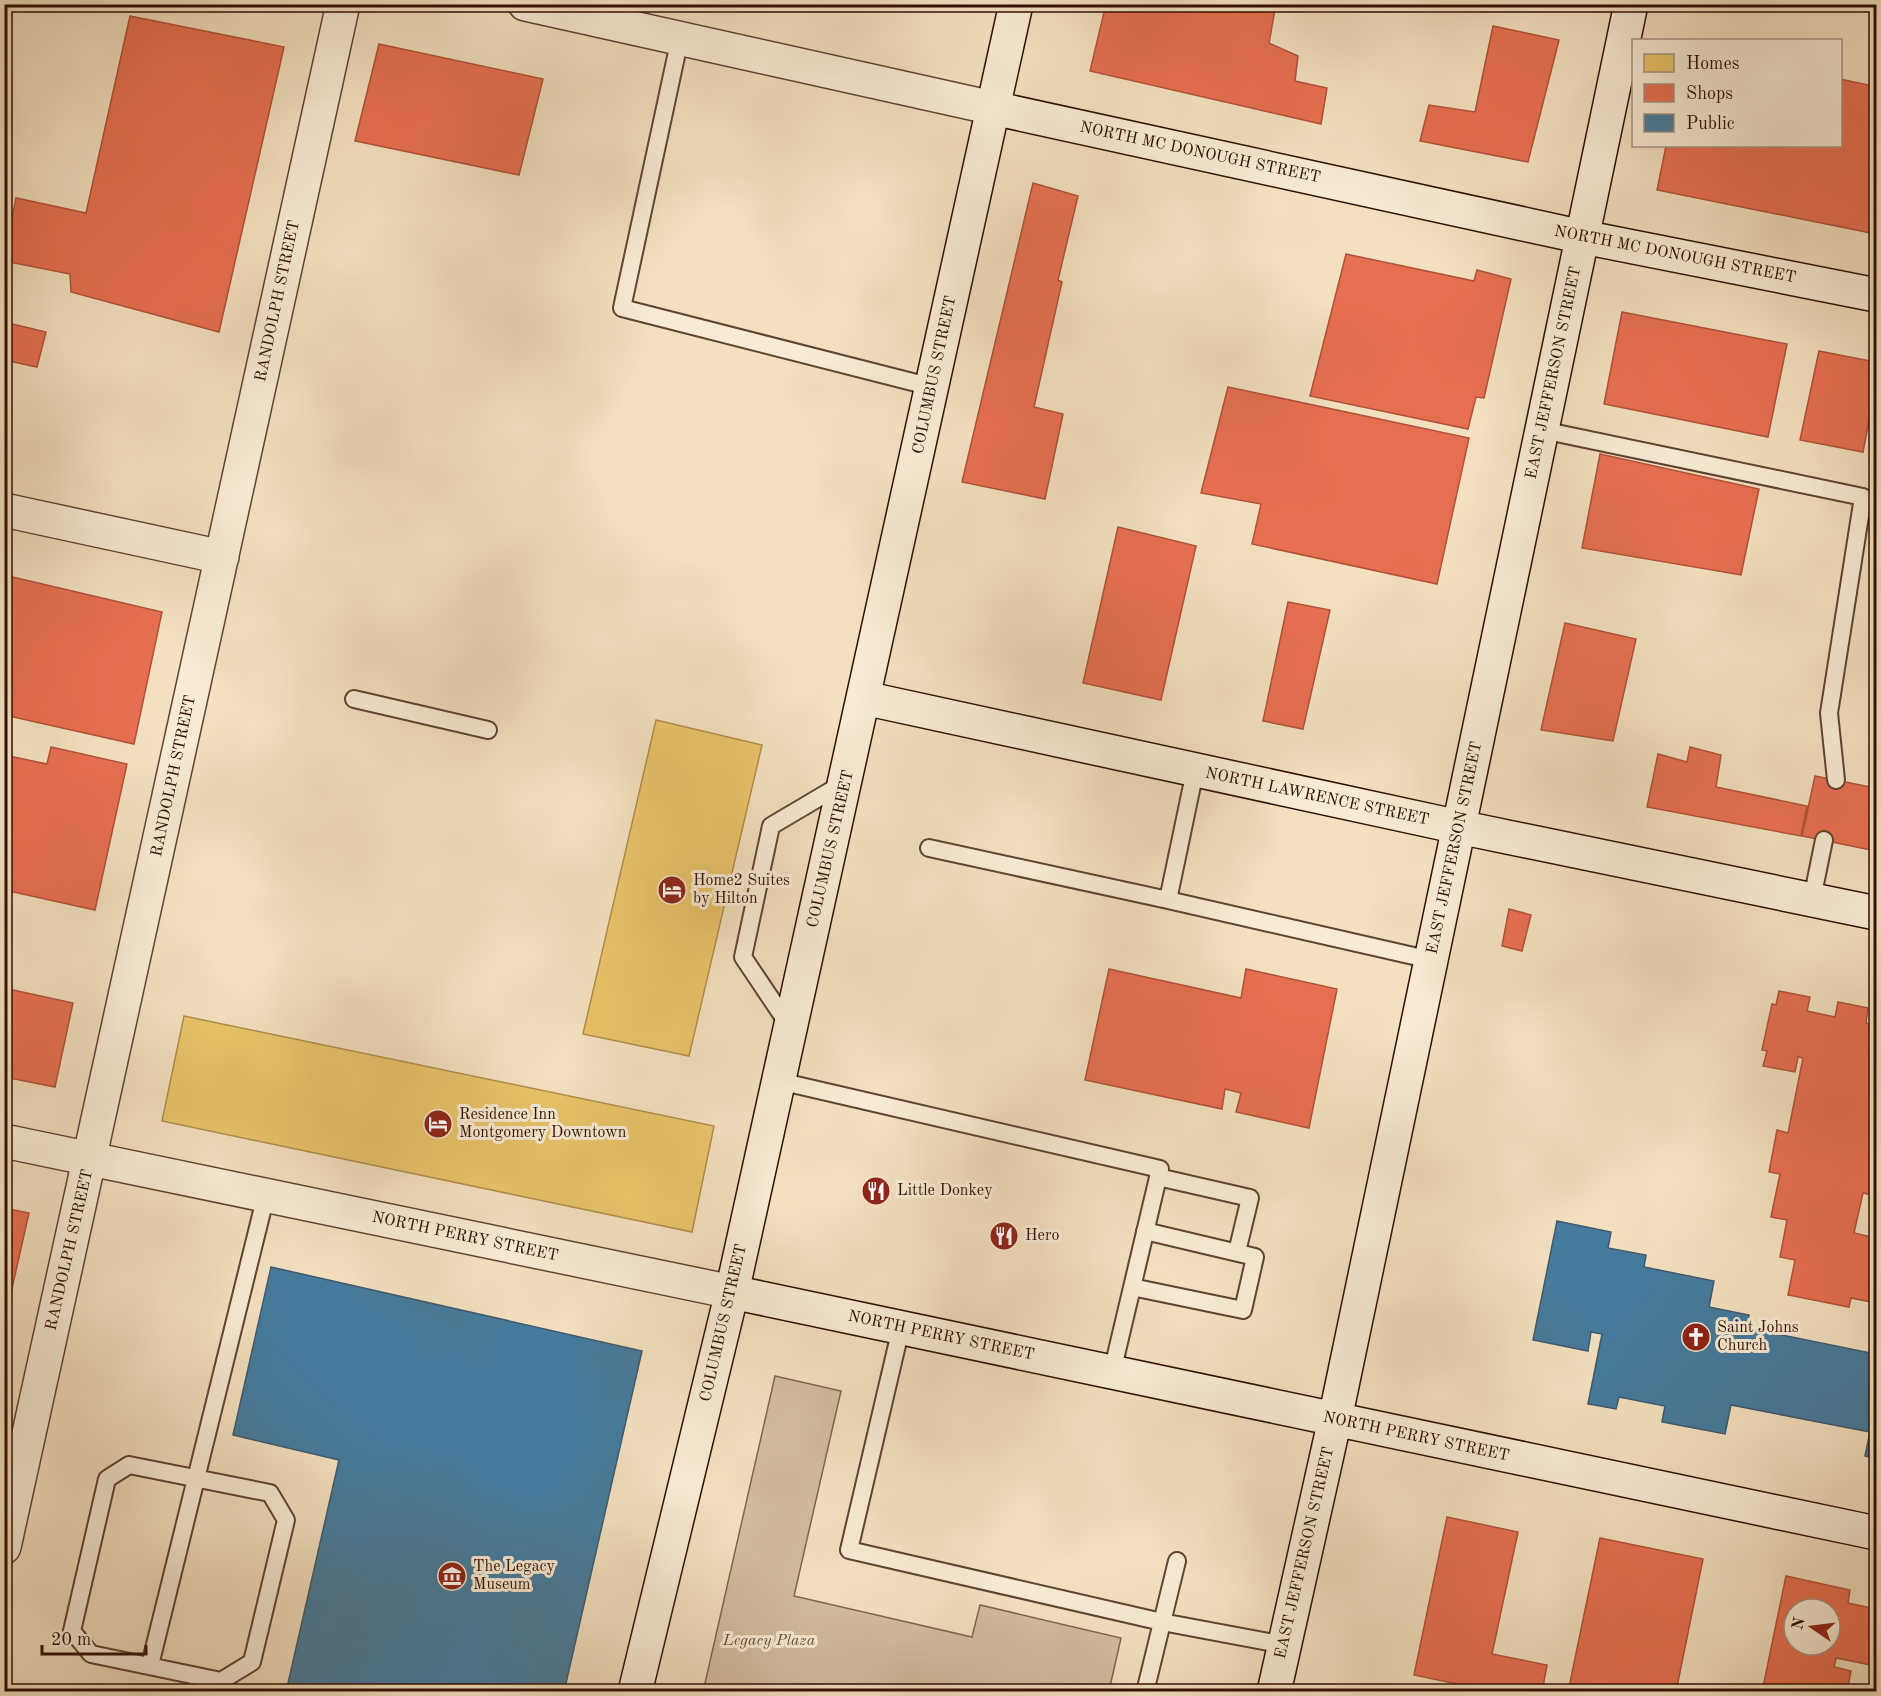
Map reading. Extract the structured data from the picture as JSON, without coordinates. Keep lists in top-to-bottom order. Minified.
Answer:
{"streets":{"street":["NORTH MC DONOUGH STREET","RANDOLPH STREET","EAST JEFFERSON STREET","COLUMBUS STREET","NORTH LAWRENCE STREET","NORTH PERRY STREET"]},"crossings":[["NORTH MC DONOUGH STREET","EAST JEFFERSON STREET"],["NORTH MC DONOUGH STREET","COLUMBUS STREET"],["RANDOLPH STREET","NORTH PERRY STREET"],["EAST JEFFERSON STREET","NORTH LAWRENCE STREET"],["EAST JEFFERSON STREET","NORTH PERRY STREET"],["COLUMBUS STREET","NORTH LAWRENCE STREET"],["COLUMBUS STREET","NORTH PERRY STREET"]],"parks":["Legacy Plaza"],"places":{"hotel":["Home2 Suites by Hilton","Residence Inn Montgomery Downtown"],"restaurant":["Little Donkey","Hero"],"church":["Saint Johns Church"],"museum":["The Legacy Museum"]},"legend":["Homes","Shops","Public"],"scale_bar":"20 m","north":"left"}
